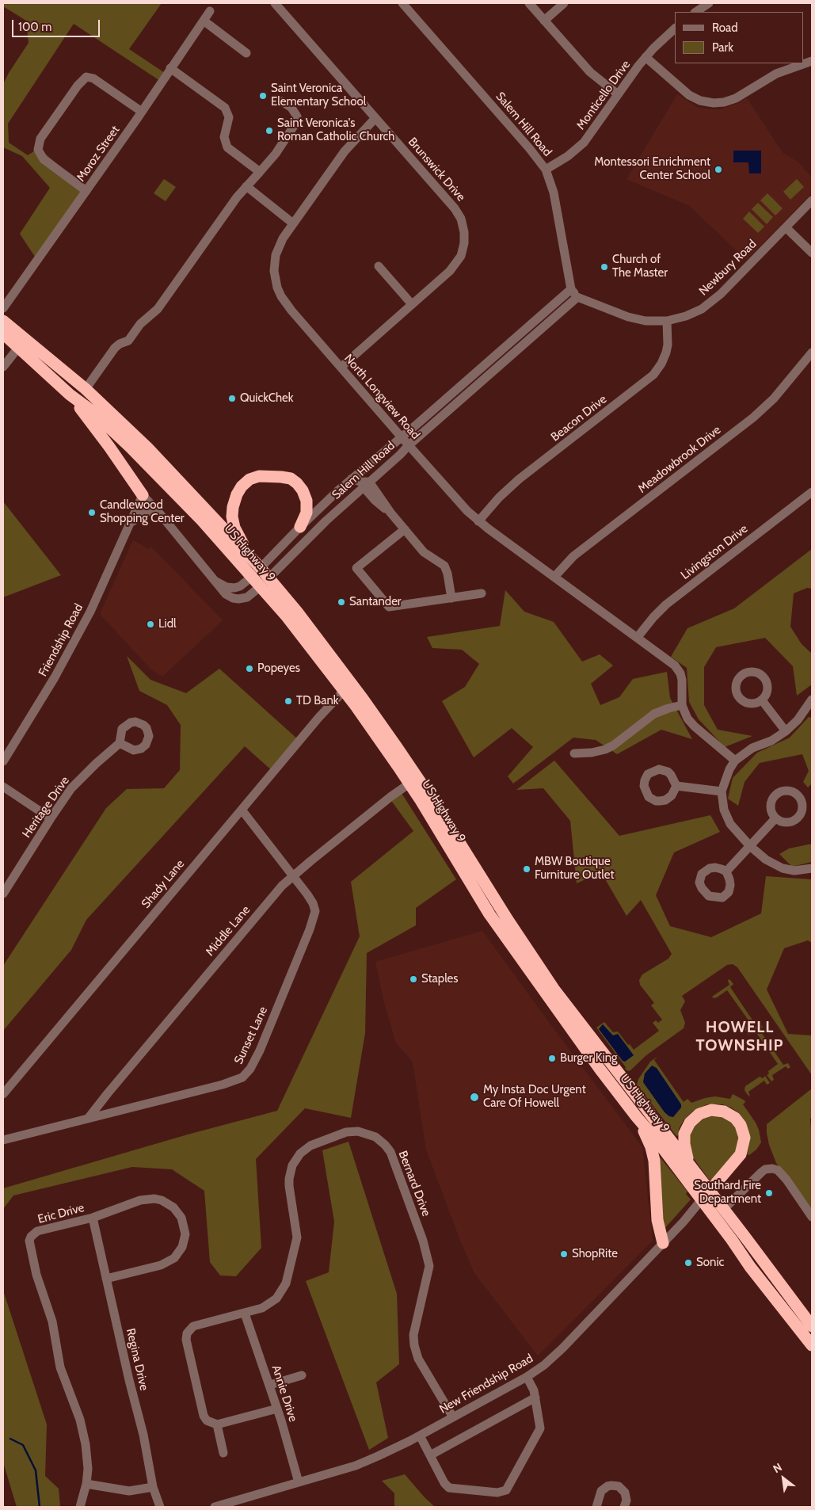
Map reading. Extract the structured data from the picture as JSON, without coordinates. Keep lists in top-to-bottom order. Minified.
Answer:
{"streets":{"highway":["US Highway 9"],"street":["Monticello Drive","Salem Hill Road","Moroz Street","Brunswick Drive","Newbury Road","North Longview Road","Beacon Drive","Meadowbrook Drive","Livingston Drive","Friendship Road","Heritage Drive","Shady Lane","Middle Lane","Sunset Lane","Bernard Drive","Eric Drive","Regina Drive","New Friendship Road","Annie Drive"]},"crossings":[["Monticello Drive","Salem Hill Road"],["Salem Hill Road","Newbury Road"],["Salem Hill Road","North Longview Road"],["Salem Hill Road","US Highway 9"],["Salem Hill Road","Friendship Road"],["Brunswick Drive","North Longview Road"],["Newbury Road","Beacon Drive"],["North Longview Road","Beacon Drive"],["North Longview Road","Meadowbrook Drive"],["North Longview Road","Livingston Drive"],["US Highway 9","Shady Lane"],["US Highway 9","Middle Lane"],["US Highway 9","New Friendship Road"],["Shady Lane","Sunset Lane"],["Middle Lane","Sunset Lane"],["Bernard Drive","New Friendship Road"],["Bernard Drive","Annie Drive"],["Eric Drive","Regina Drive"],["New Friendship Road","Annie Drive"]],"districts":["HOWELL TOWNSHIP"],"places":["Saint Veronica Elementary School","Saint Veronica's Roman Catholic Church","Montessori Enrichment Center School","Church of The Master","QuickChek","Candlewood Shopping Center","Santander","Lidl","Popeyes","TD Bank","MBW Boutique Furniture Outlet","Staples","Burger King","My Insta Doc Urgent Care Of Howell","Southard Fire Department","ShopRite","Sonic"],"legend":["Road","Park"],"scale_bar":"100 m","north":"top left"}
